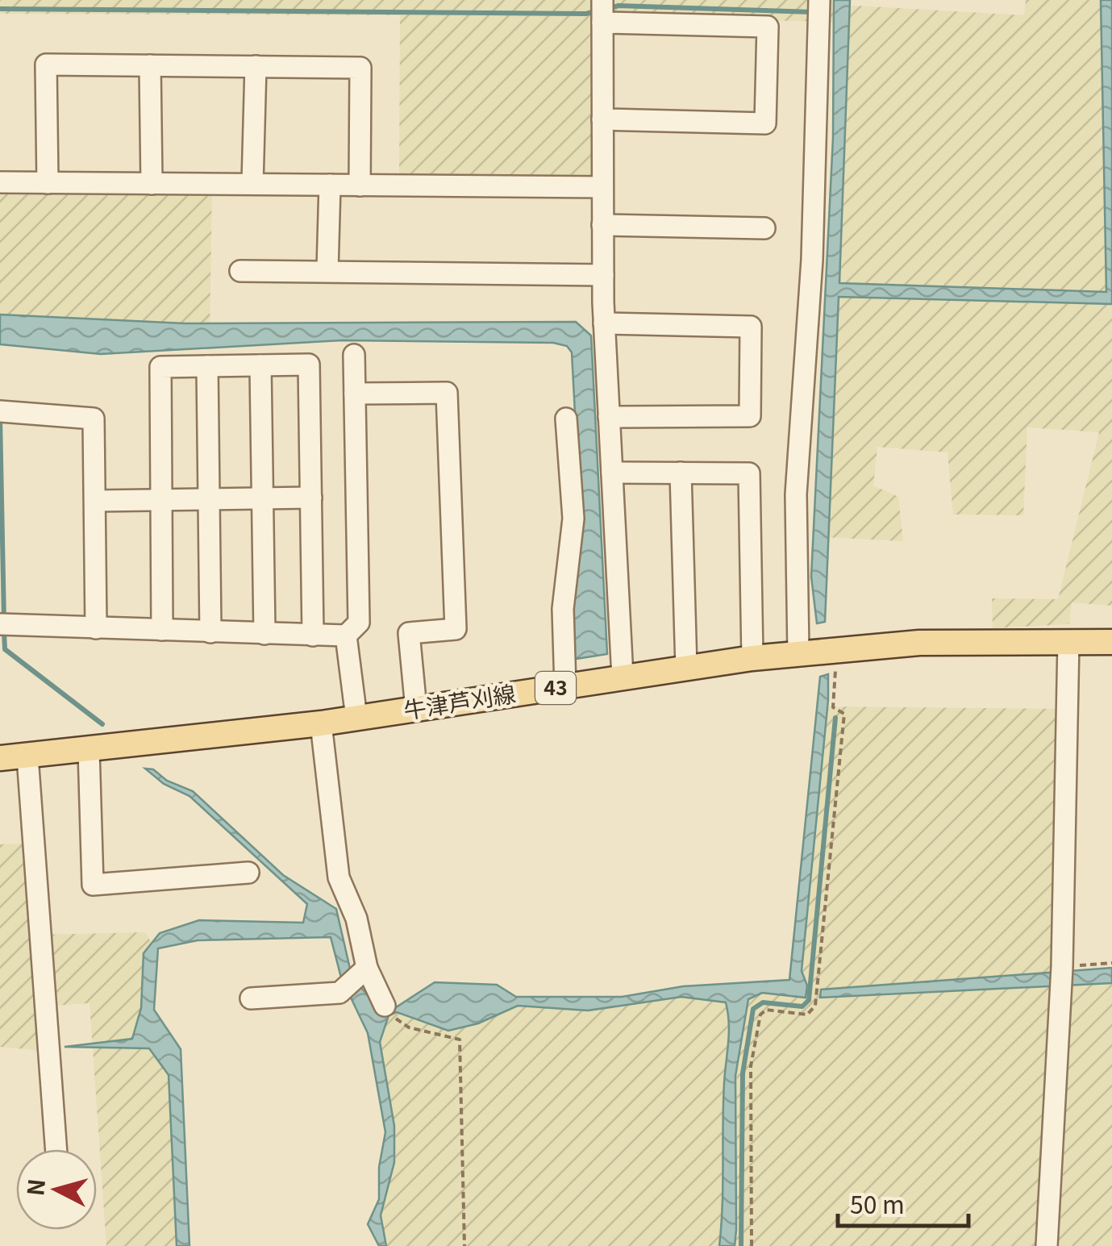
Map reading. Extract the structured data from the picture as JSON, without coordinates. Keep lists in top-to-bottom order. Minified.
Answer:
{"streets":{"main road":["43","牛津芦刈線"]},"scale_bar":"50 m","north":"left"}
